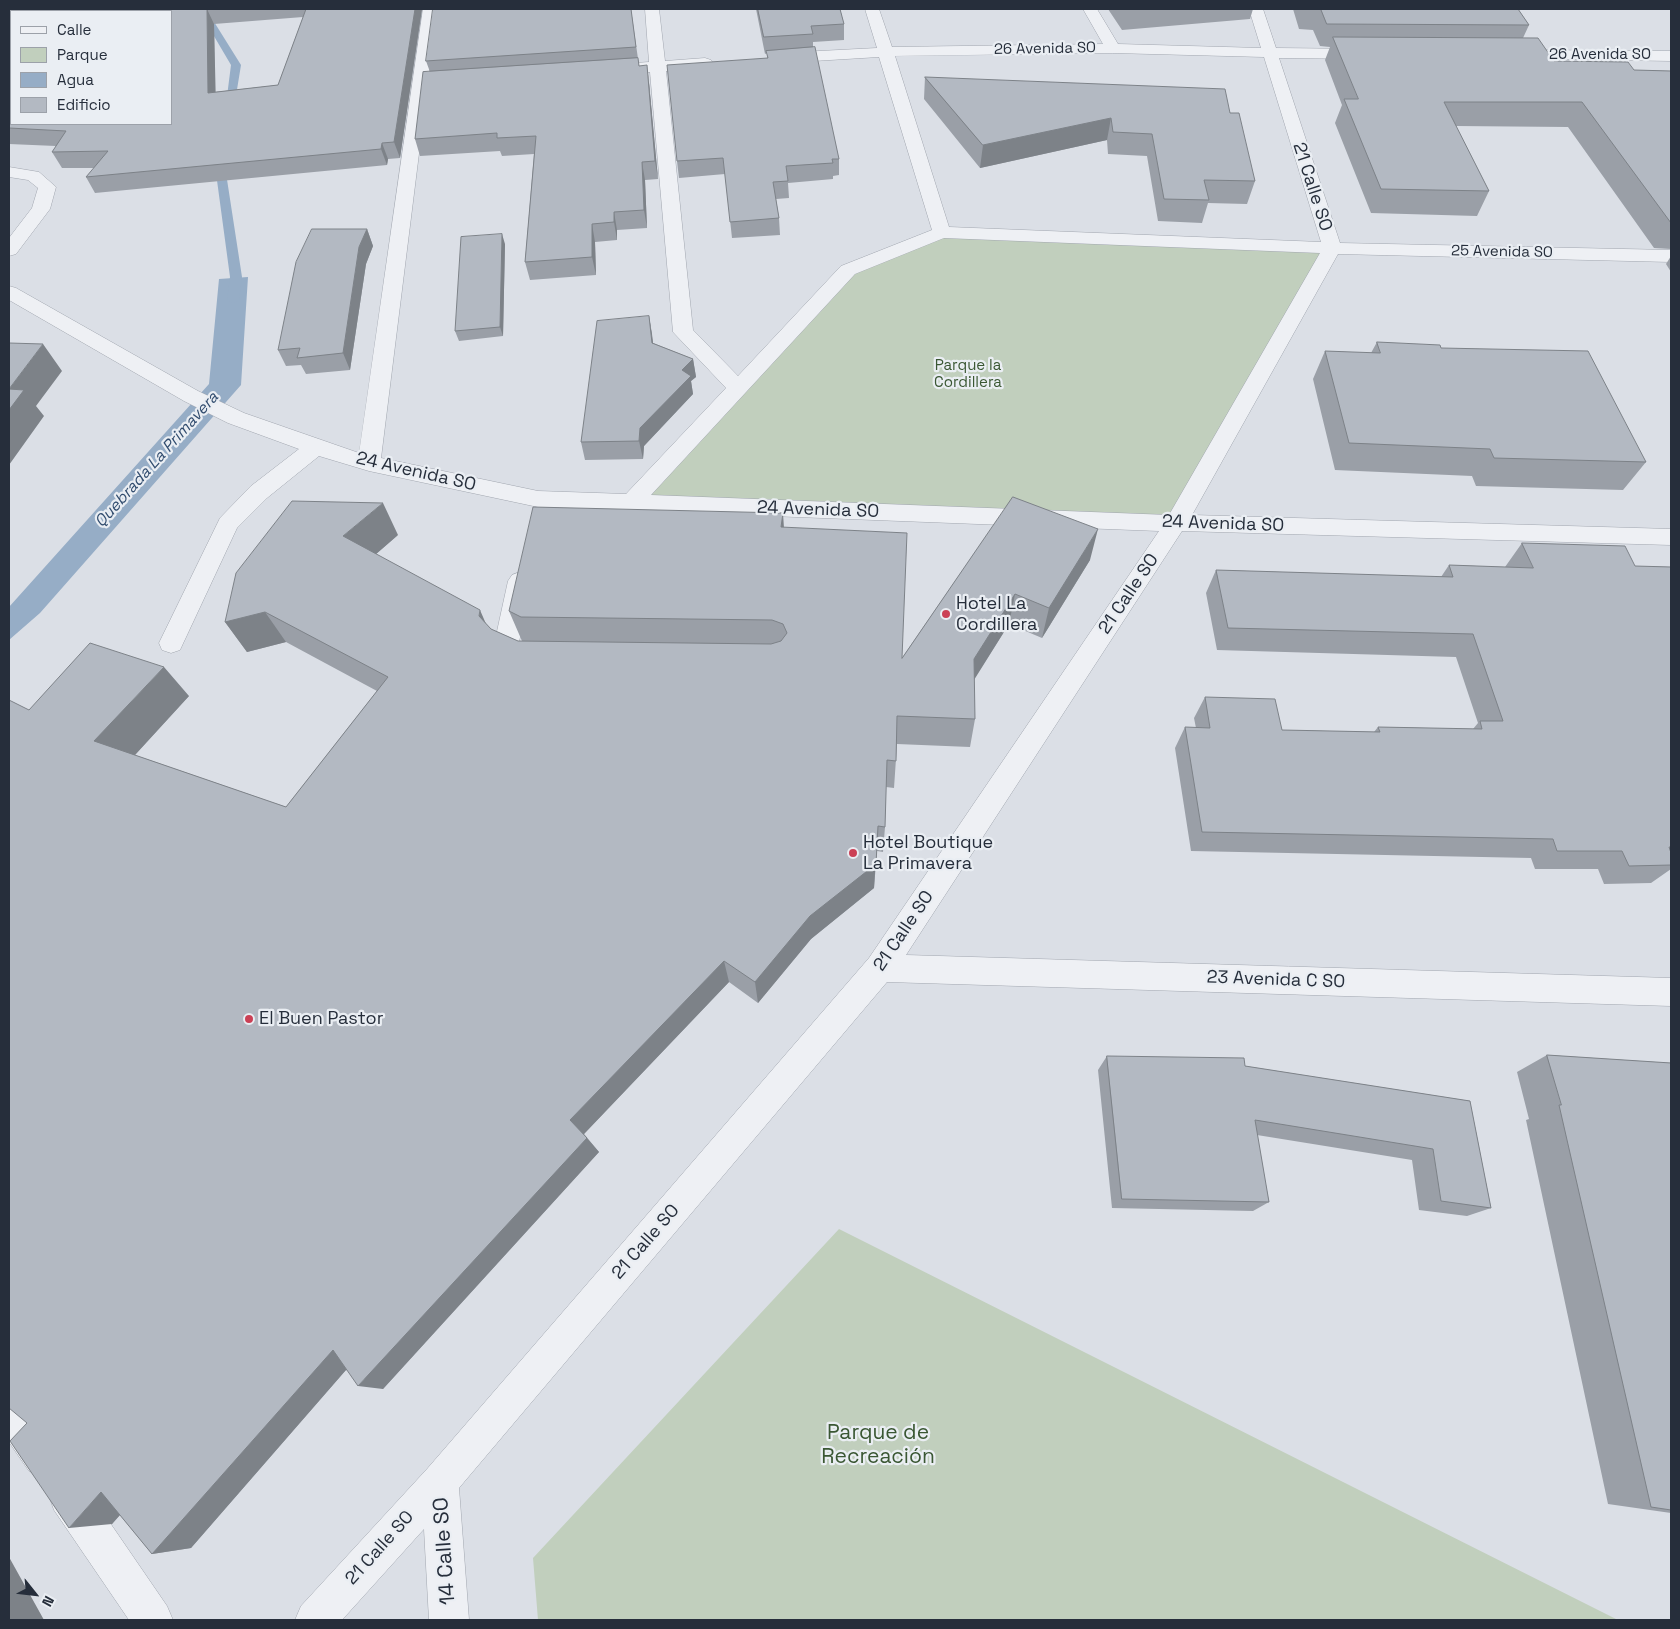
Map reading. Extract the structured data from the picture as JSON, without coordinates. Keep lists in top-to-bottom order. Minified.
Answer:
{"streets":{"street":["26 Avenida SO","21 Calle SO","25 Avenida SO","24 Avenida SO","23 Avenida C SO","14 Calle SO"]},"crossings":[["26 Avenida SO","21 Calle SO"],["21 Calle SO","25 Avenida SO"],["21 Calle SO","24 Avenida SO"],["21 Calle SO","23 Avenida C SO"],["21 Calle SO","14 Calle SO"]],"water":["Quebrada La Primavera"],"parks":["Parque la Cordillera","Parque de Recreación"],"places":["Hotel La Cordillera","Hotel Boutique La Primavera","El Buen Pastor"],"legend":["Calle","Parque","Agua","Edificio"],"north":"bottom right"}
